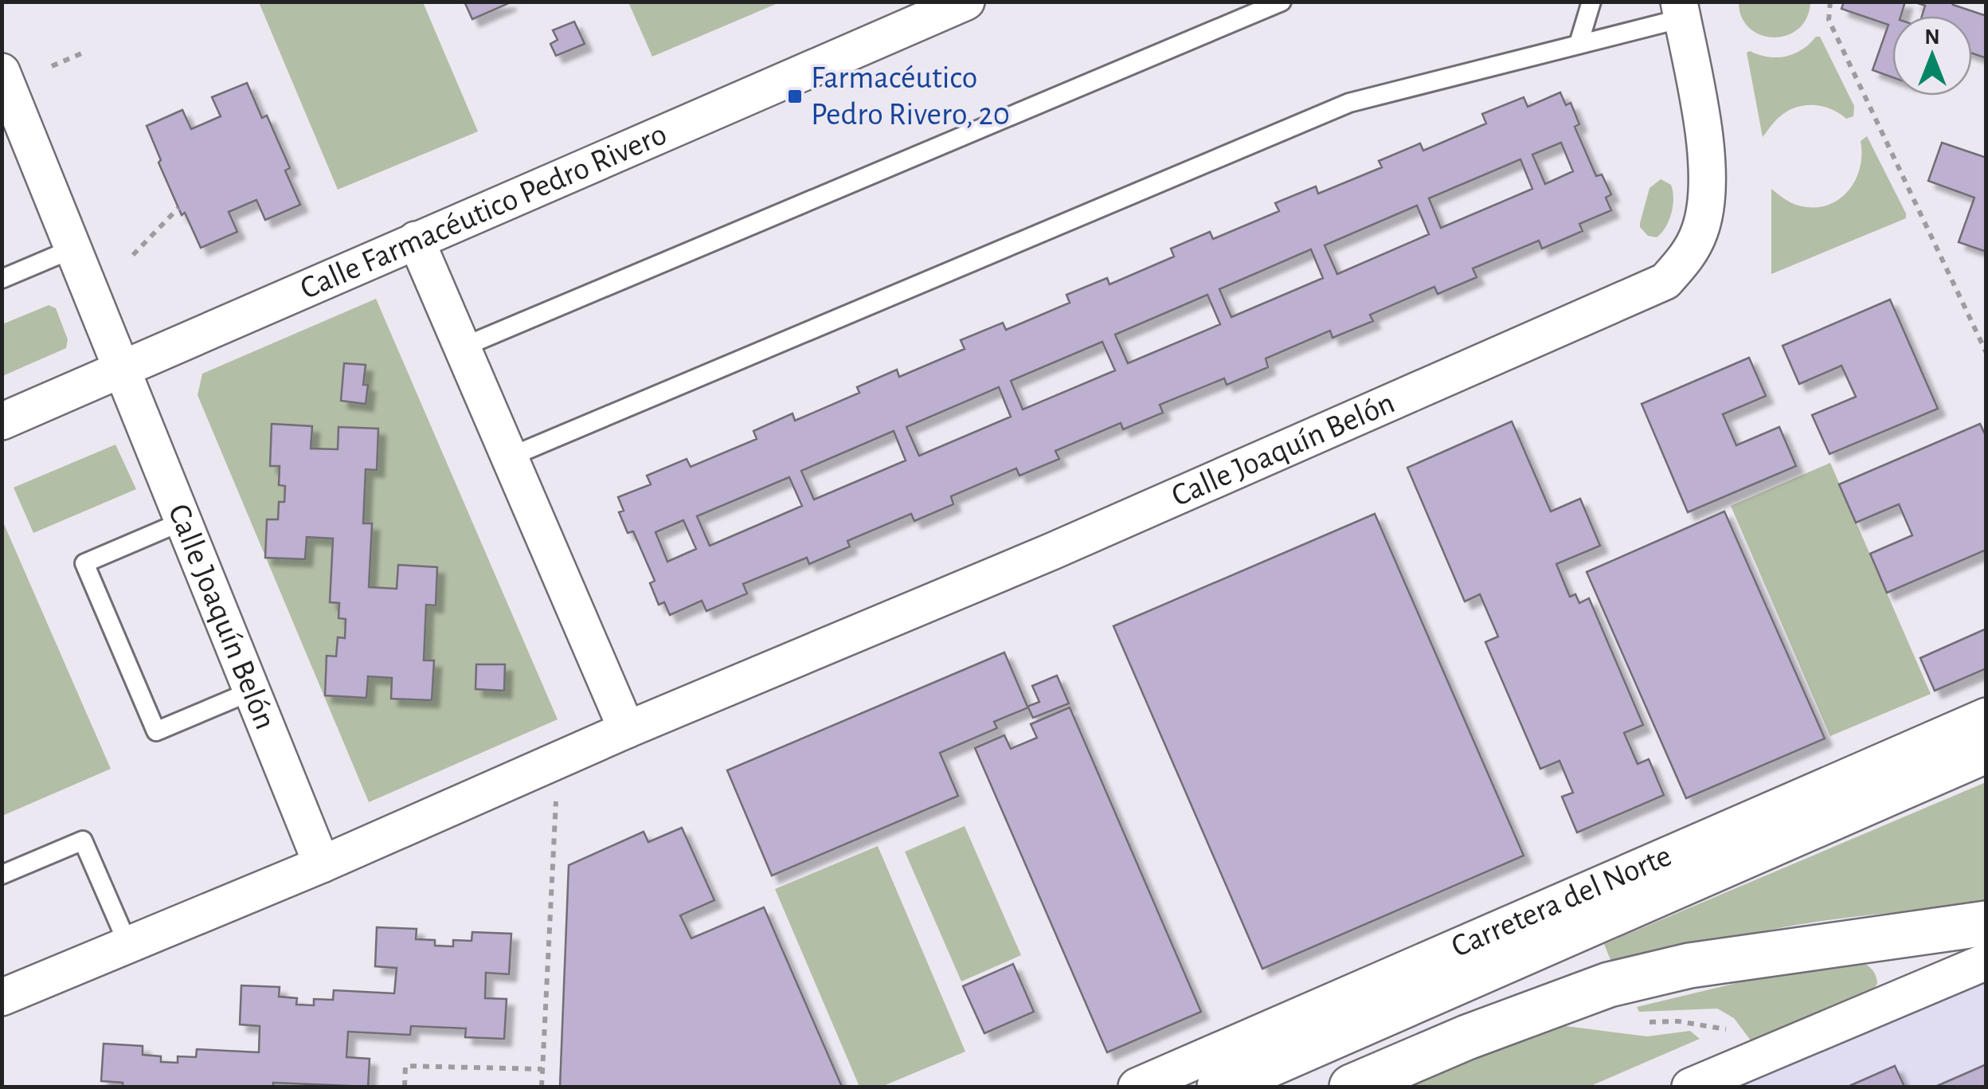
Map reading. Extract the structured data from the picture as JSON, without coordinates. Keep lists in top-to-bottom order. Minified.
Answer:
{"streets":{"street":["Calle Farmacéutico Pedro Rivero","Calle Joaquín Belón","Carretera del Norte"]},"crossings":[["Calle Farmacéutico Pedro Rivero","Calle Joaquín Belón"]],"places":{"transit":["Farmacéutico Pedro Rivero, 20"]},"north":"top"}
